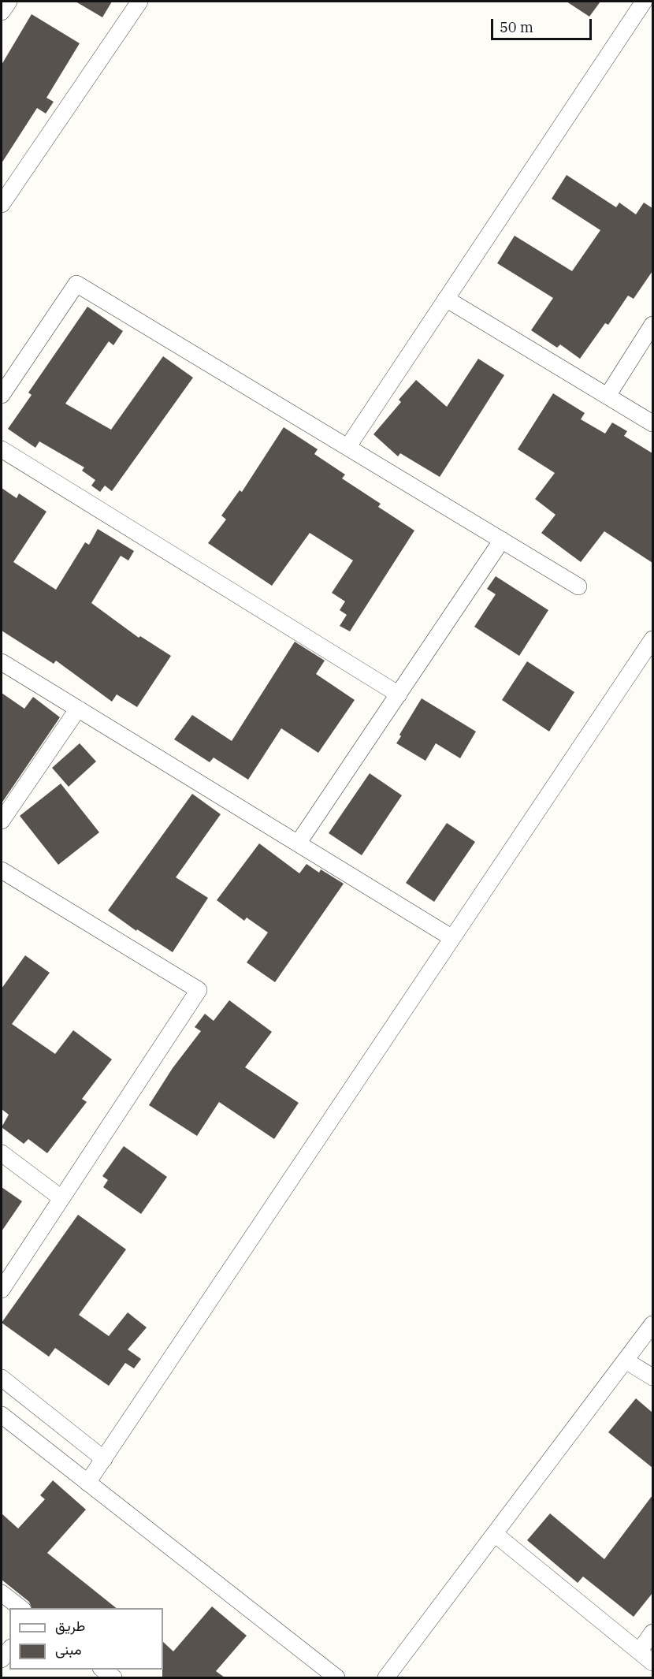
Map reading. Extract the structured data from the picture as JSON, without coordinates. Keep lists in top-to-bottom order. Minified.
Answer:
{"legend":["طريق","مبنى"],"scale_bar":"50 m"}
